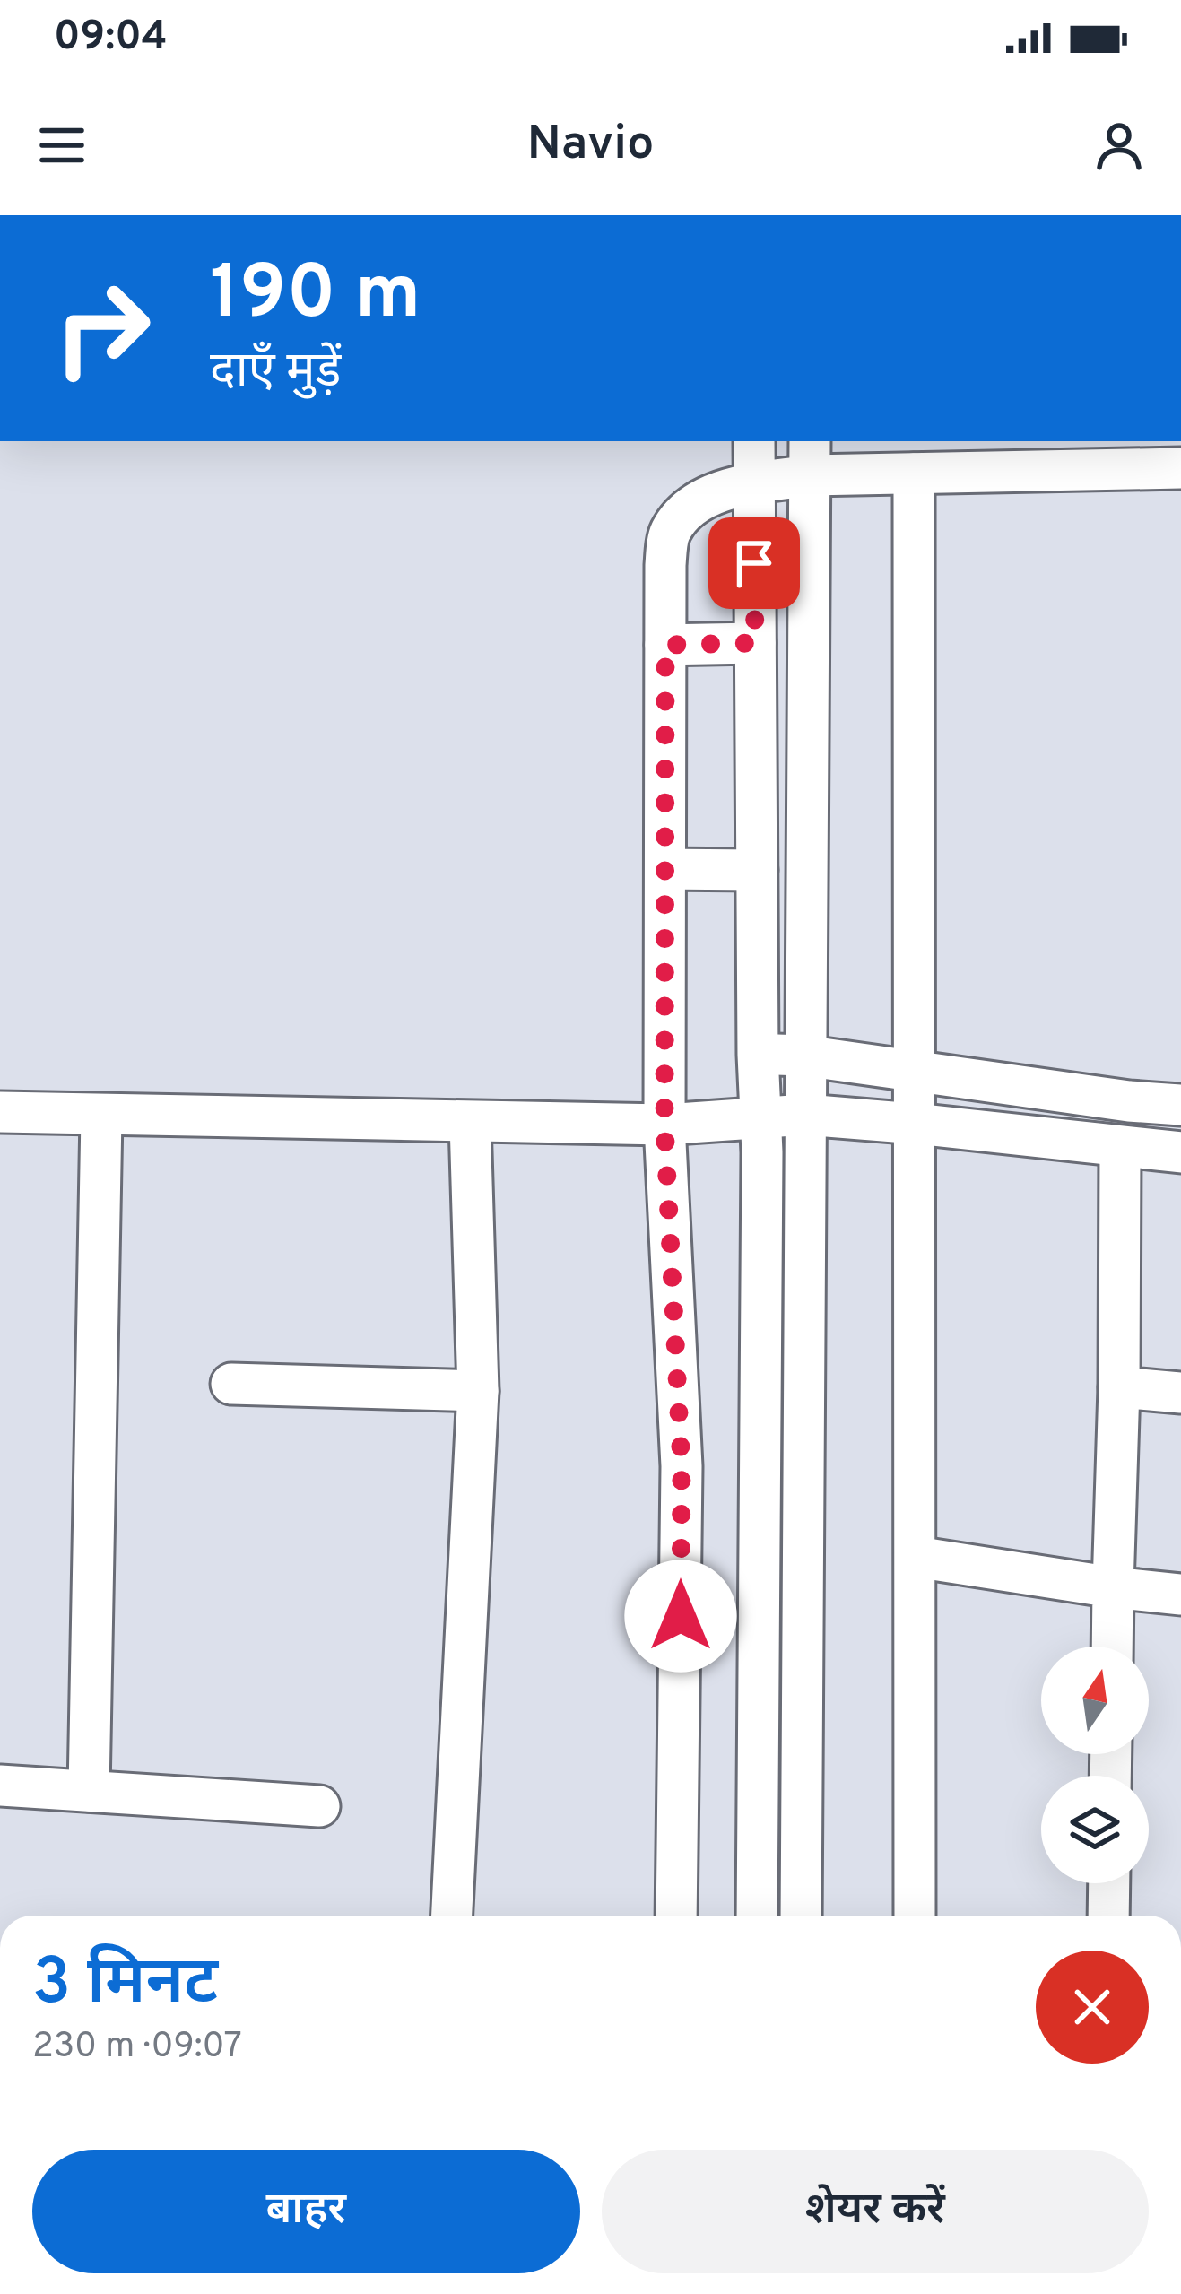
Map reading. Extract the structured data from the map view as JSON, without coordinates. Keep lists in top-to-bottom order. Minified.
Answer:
{"north":"top","page":{"status":"09:04","header":"Navio","turn":["190 m","दाएँ मुड़ें"],"heading":["3 मिनट","230 m · 09:07"],"buttons":["बाहर","शेयर करें"]}}
